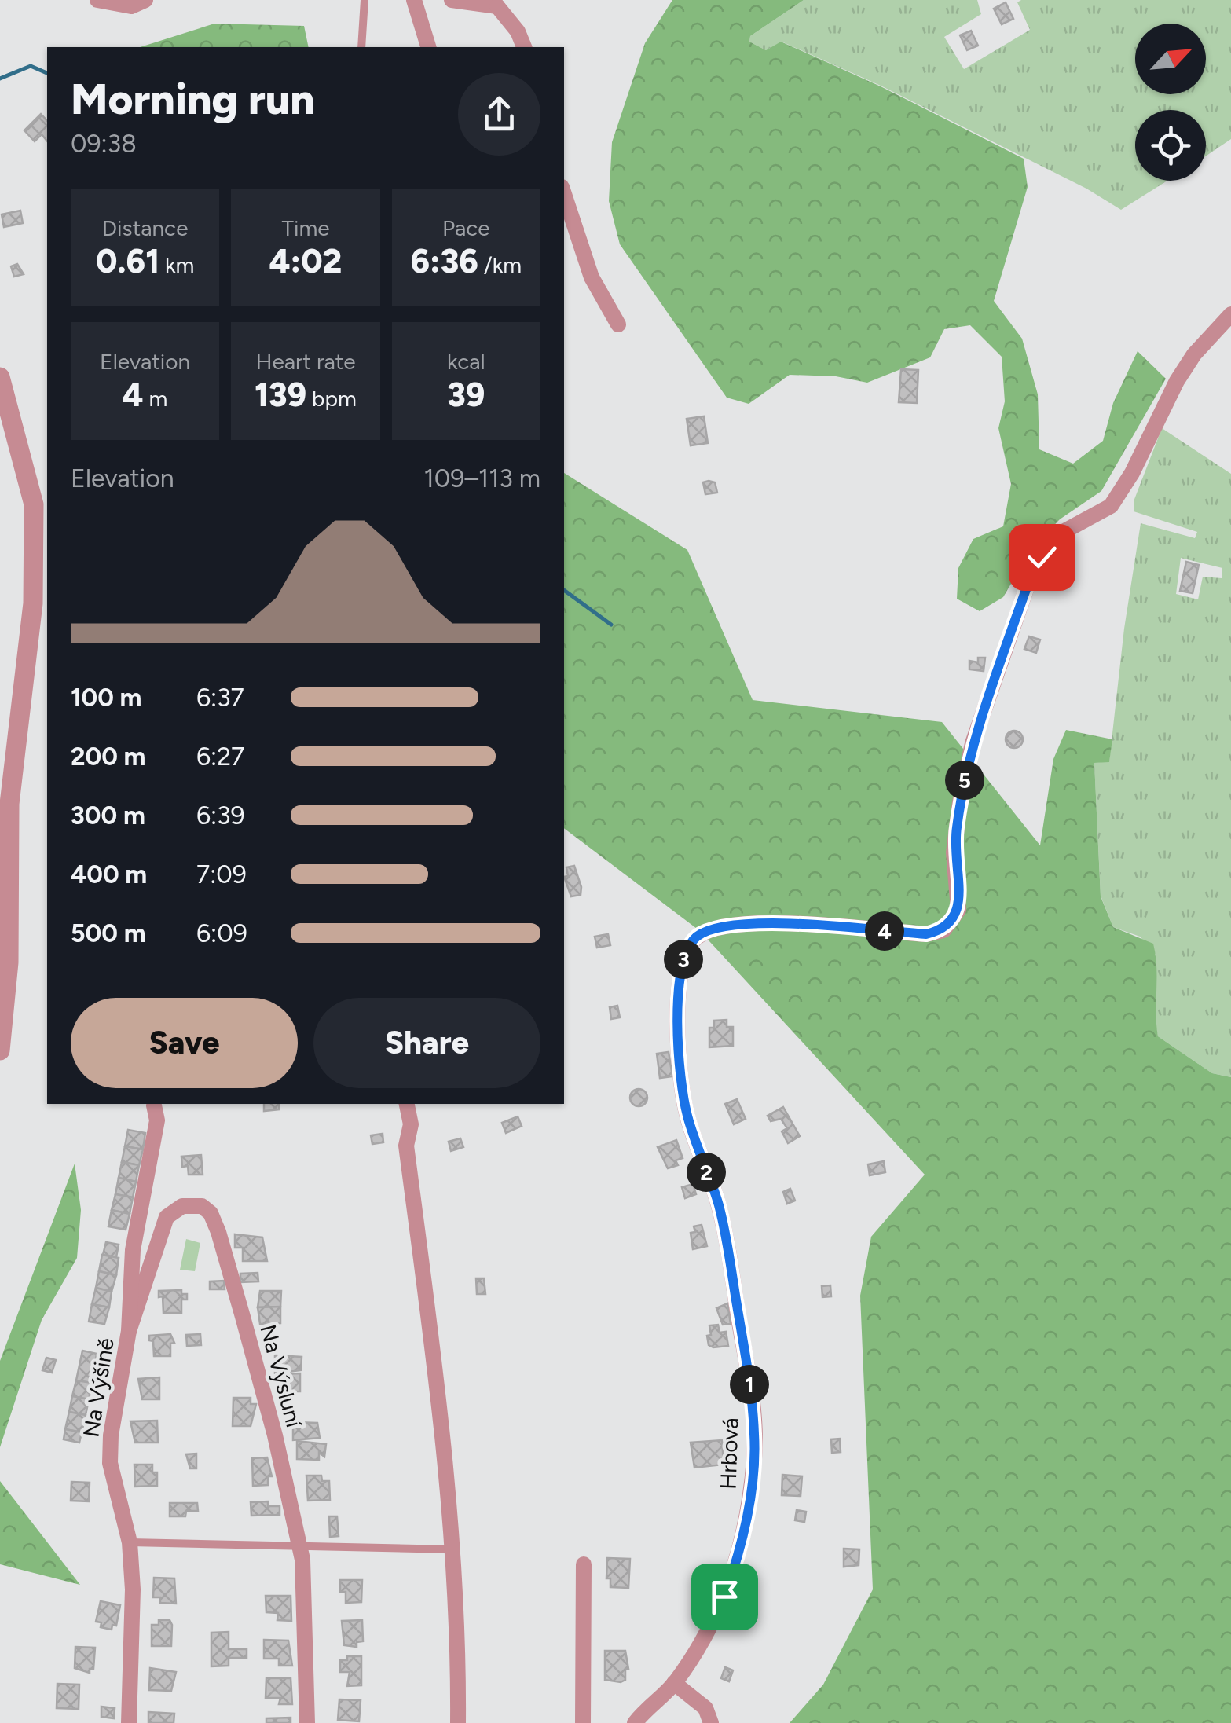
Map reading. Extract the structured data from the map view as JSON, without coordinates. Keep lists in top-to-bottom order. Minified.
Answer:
{"streets":{"street":["Na Výsluní","Na Výšině","Hrbová"]},"crossings":[["Na Výsluní","Na Výšině"]],"north":"top right","page":{"heading":["Morning run","09:38"],"stats":[["Distance","0.61 km"],["Time","4:02"],["Pace","6:36 /km"],["Elevation","4 m"],["Heart rate","139 bpm"],["kcal","39"]],"chart":["Elevation","109–113 m"],"list":[{"name":"100 m","note":"6:37"},{"name":"200 m","note":"6:27"},{"name":"300 m","note":"6:39"},{"name":"400 m","note":"7:09"},{"name":"500 m","note":"6:09"}],"pins":["5","4","3","2","1"],"buttons":["Save","Share"]}}
